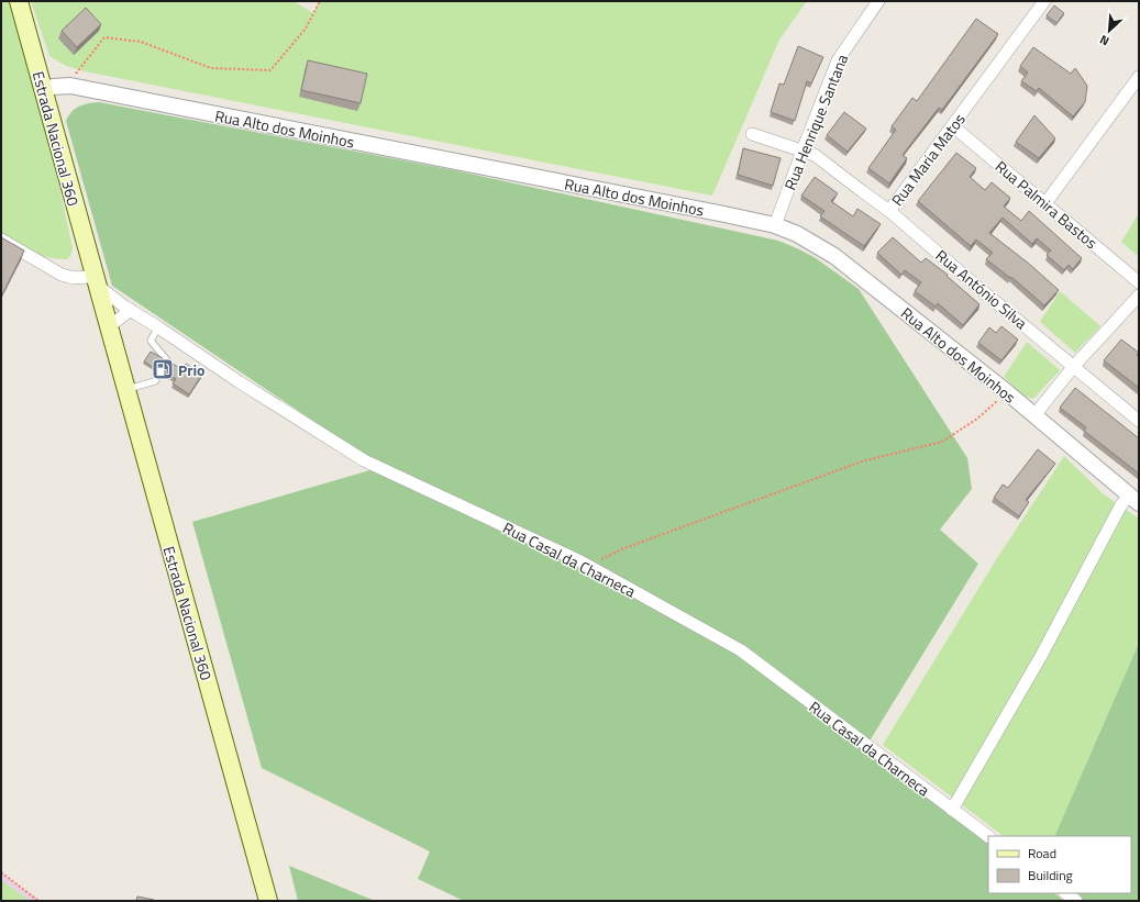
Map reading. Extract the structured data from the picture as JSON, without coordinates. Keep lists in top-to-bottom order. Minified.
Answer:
{"streets":{"main road":["Estrada Nacional 360"],"street":["Rua Henrique Santana","Rua Alto dos Moinhos","Rua Maria Matos","Rua Palmira Bastos","Rua António Silva","Rua Casal da Charneca"]},"crossings":[["Rua Henrique Santana","Rua Alto dos Moinhos"],["Rua Henrique Santana","Rua Maria Matos"],["Rua Alto dos Moinhos","Estrada Nacional 360"],["Estrada Nacional 360","Rua Casal da Charneca"],["Rua Maria Matos","Rua Palmira Bastos"],["Rua Maria Matos","Rua António Silva"]],"places":{"fuel station":["Prio"]},"legend":["Road","Building"],"north":"bottom left"}
